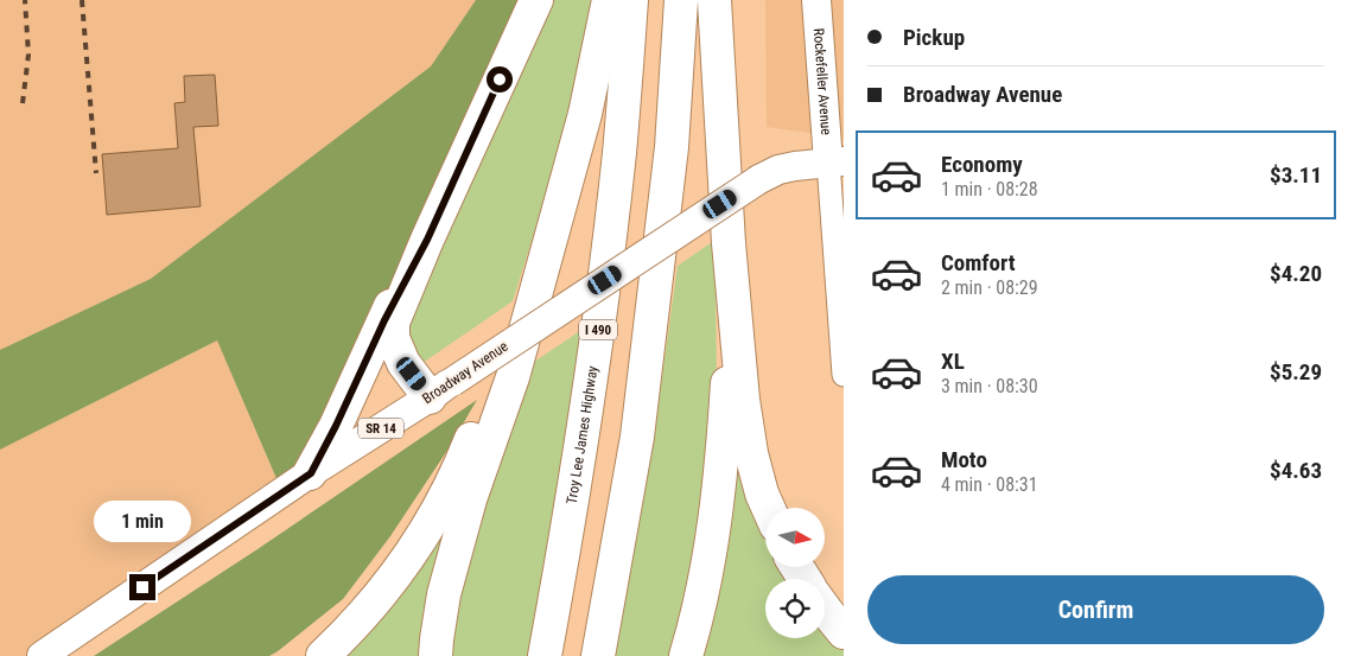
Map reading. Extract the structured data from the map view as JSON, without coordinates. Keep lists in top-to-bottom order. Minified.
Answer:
{"streets":{"highway":["I 490","Troy Lee James Highway"],"main road":["Rockefeller Avenue","Broadway Avenue","SR 14"]},"crossings":[["Rockefeller Avenue","Broadway Avenue"]],"north":"right","page":{"banner":["Pickup","Broadway Avenue"],"list":[{"name":"Economy","note":"1 min · 08:28","value":"$3.11"},{"name":"Comfort","note":"2 min · 08:29","value":"$4.20"},{"name":"XL","note":"3 min · 08:30","value":"$5.29"},{"name":"Moto","note":"4 min · 08:31","value":"$4.63"}],"bubble":"1 min","buttons":"Confirm"}}
